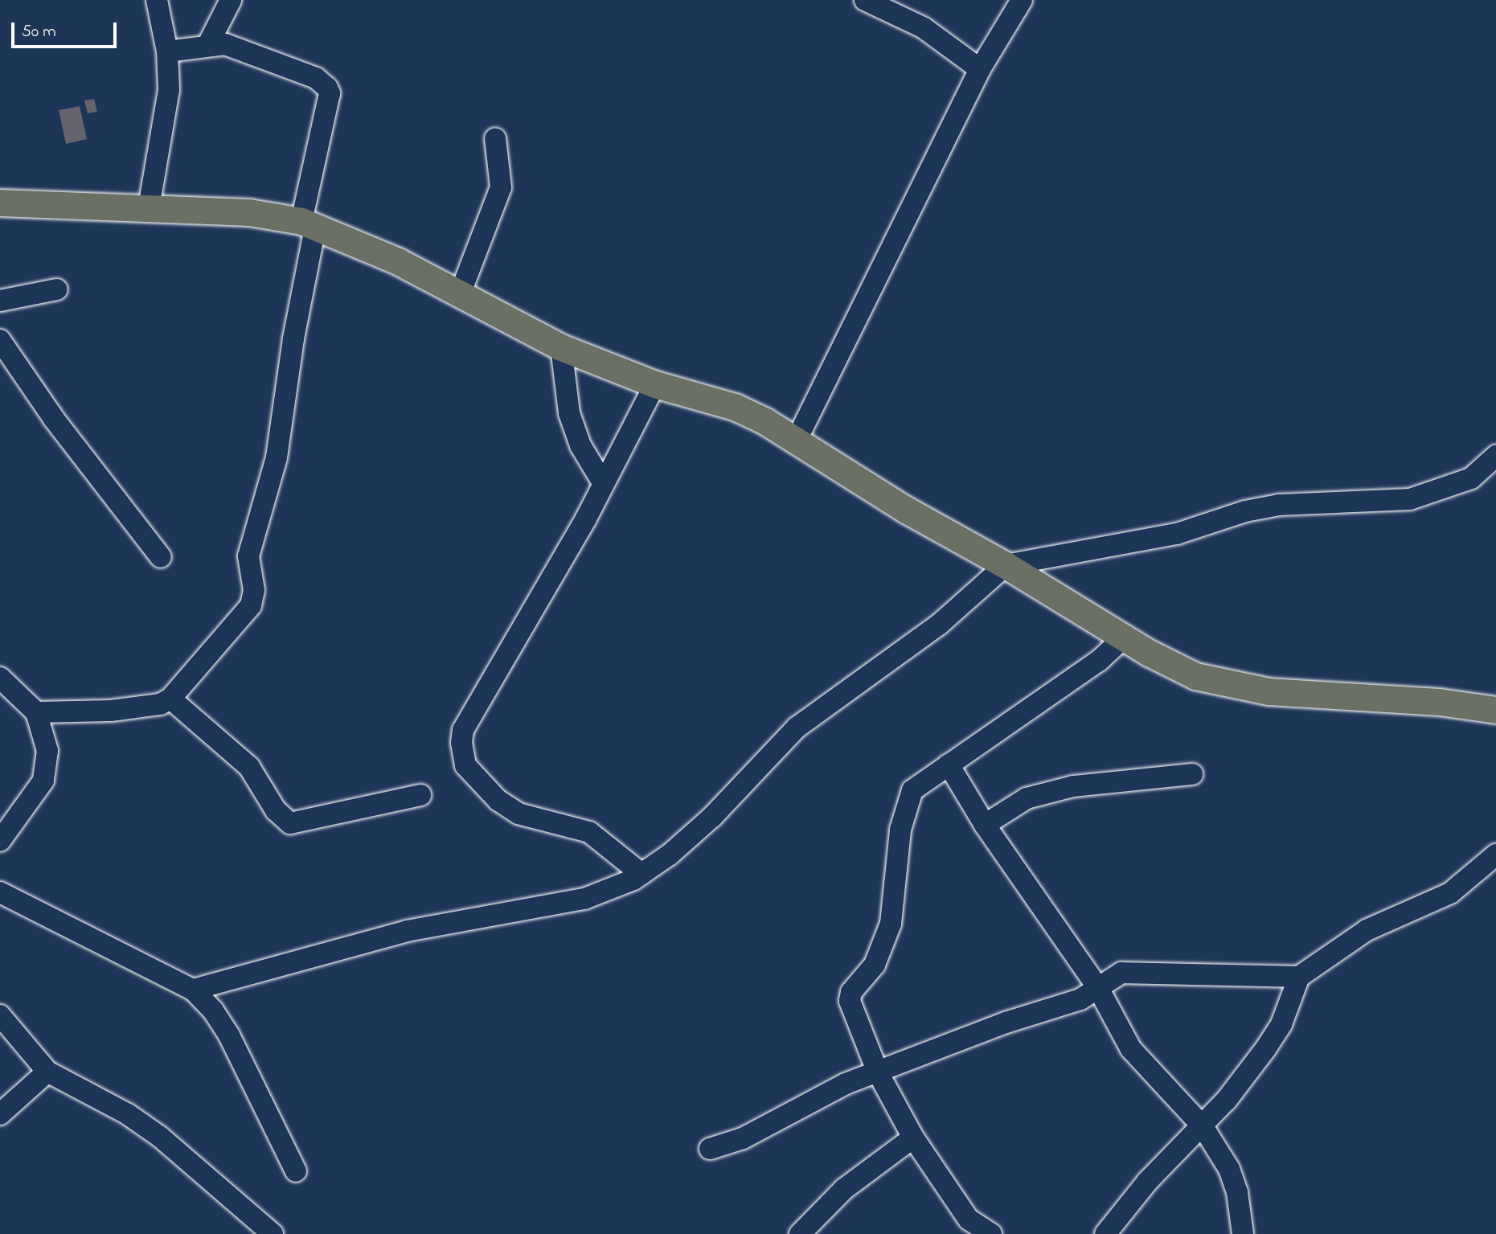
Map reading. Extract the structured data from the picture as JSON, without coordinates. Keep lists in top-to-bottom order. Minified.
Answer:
{"scale_bar":"50 m"}
